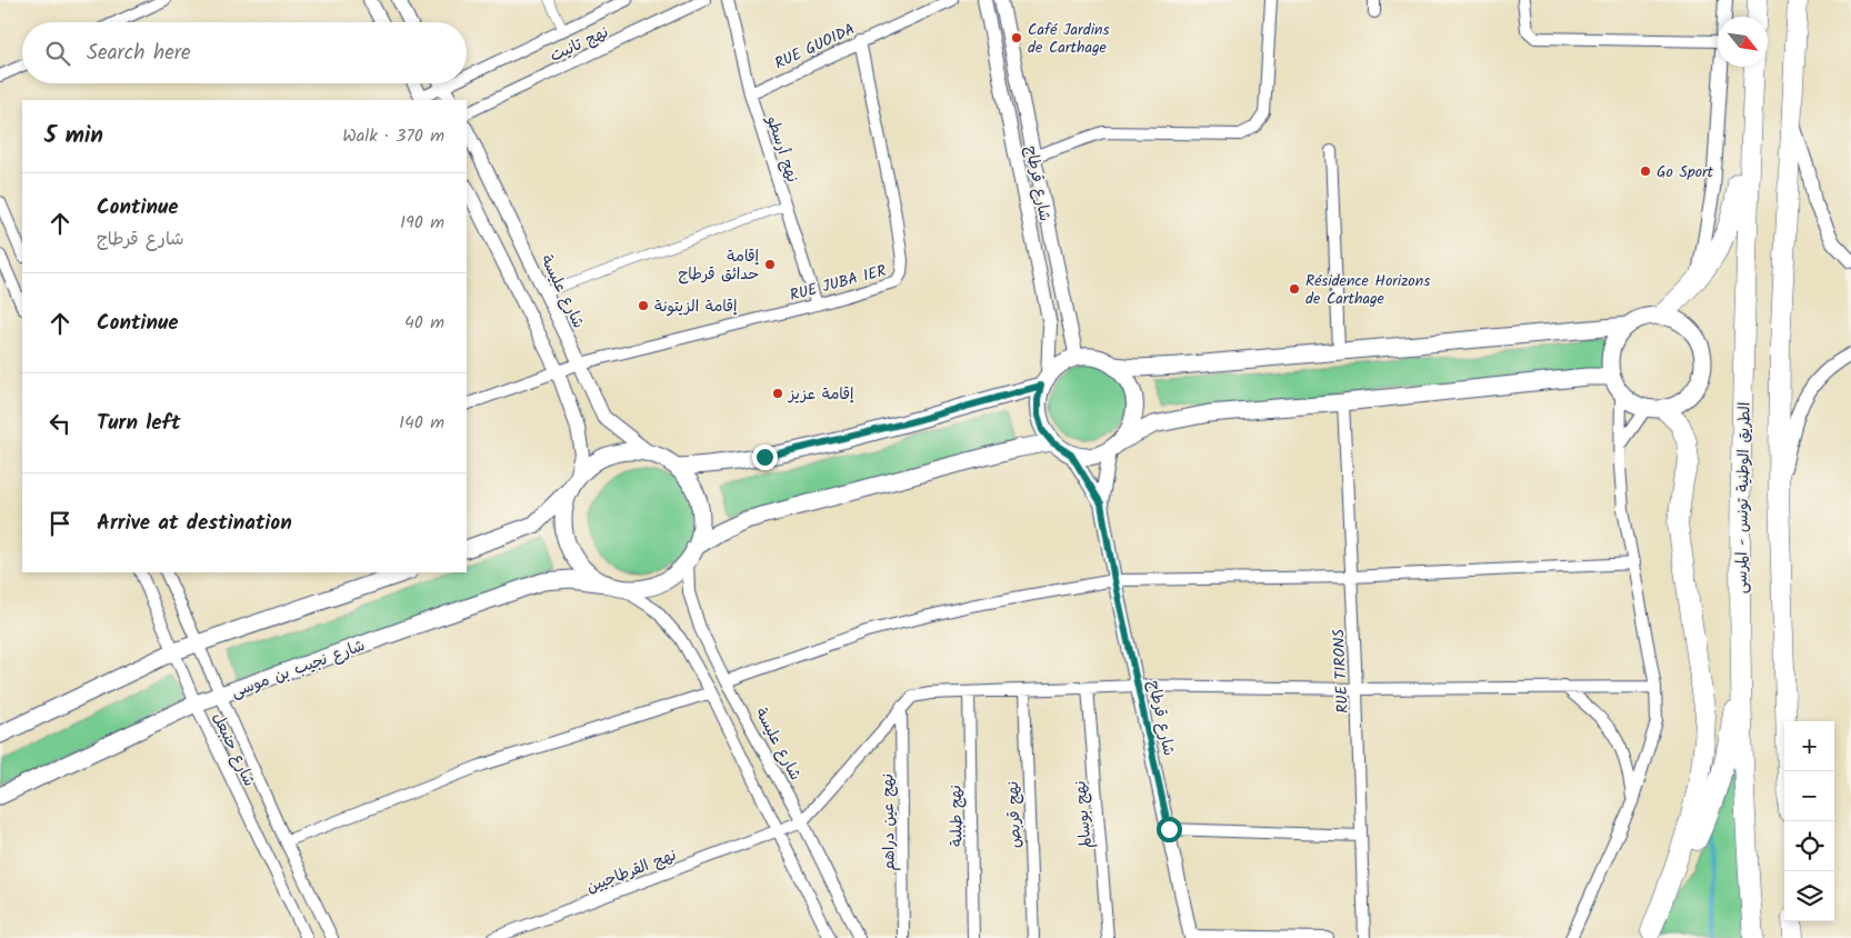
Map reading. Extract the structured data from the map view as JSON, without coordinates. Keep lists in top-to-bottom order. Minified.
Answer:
{"streets":{"highway":["الطريق الوطنية تونس - المرسى"],"main road":["شارع نجيب بن موسى"],"street":["نهج تانيت","RUE GUOIDA","نهج أرسطو","شارع قرطاج","RUE JUBA 1ER","شارع عليسة","RUE TIRONS","شارع حنبعل","نهج قربص","نهج بوسالم","نهج طبلبة","نهج عين دراهم","نهج القرطاجيين"]},"crossings":[["RUE GUOIDA","نهج أرسطو"],["RUE GUOIDA","RUE JUBA 1ER"],["نهج أرسطو","RUE JUBA 1ER"],["RUE JUBA 1ER","شارع عليسة"],["شارع عليسة","شارع نجيب بن موسى"],["شارع عليسة","نهج القرطاجيين"],["شارع نجيب بن موسى","شارع حنبعل"]],"places":["Café Jardins de Carthage","Go Sport","إقامة حدائق قرطاج","Résidence Horizons de Carthage","إقامة الزيتونة","إقامة عزيز"],"north":"bottom right","page":{"search":"Search here","heading":["5 min","Walk · 370 m"],"list":[["Continue","شارع قرطاج","190 m"],["Continue","40 m"],["Turn left","140 m"],"Arrive at destination"],"map_buttons":["+","−"]}}
